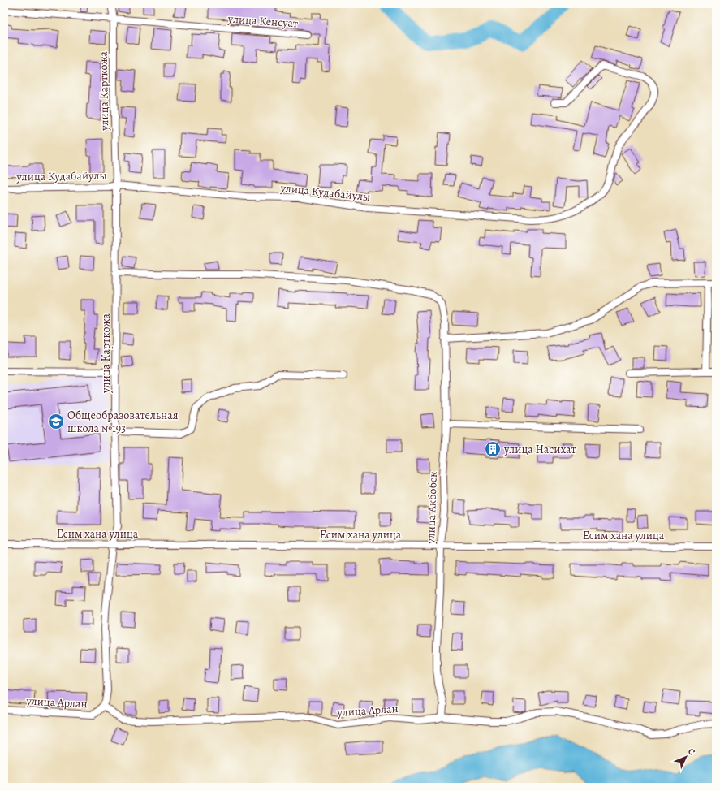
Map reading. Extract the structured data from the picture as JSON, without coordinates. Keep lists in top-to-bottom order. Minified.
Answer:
{"streets":{"street":["улица Кенсуат","улица Карткожа","улица Кудабайулы","улица Акбобек","Есим хана улица","улица Арлан"]},"crossings":[["улица Кенсуат","улица Карткожа"],["улица Карткожа","улица Кудабайулы"],["улица Карткожа","улица Акбобек"],["улица Карткожа","Есим хана улица"],["улица Карткожа","улица Арлан"],["улица Акбобек","Есим хана улица"],["улица Акбобек","улица Арлан"]],"places":{"school or university":["Общеобразовательная школа №193"],"building":["улица Насихат"]},"north":"top right"}
